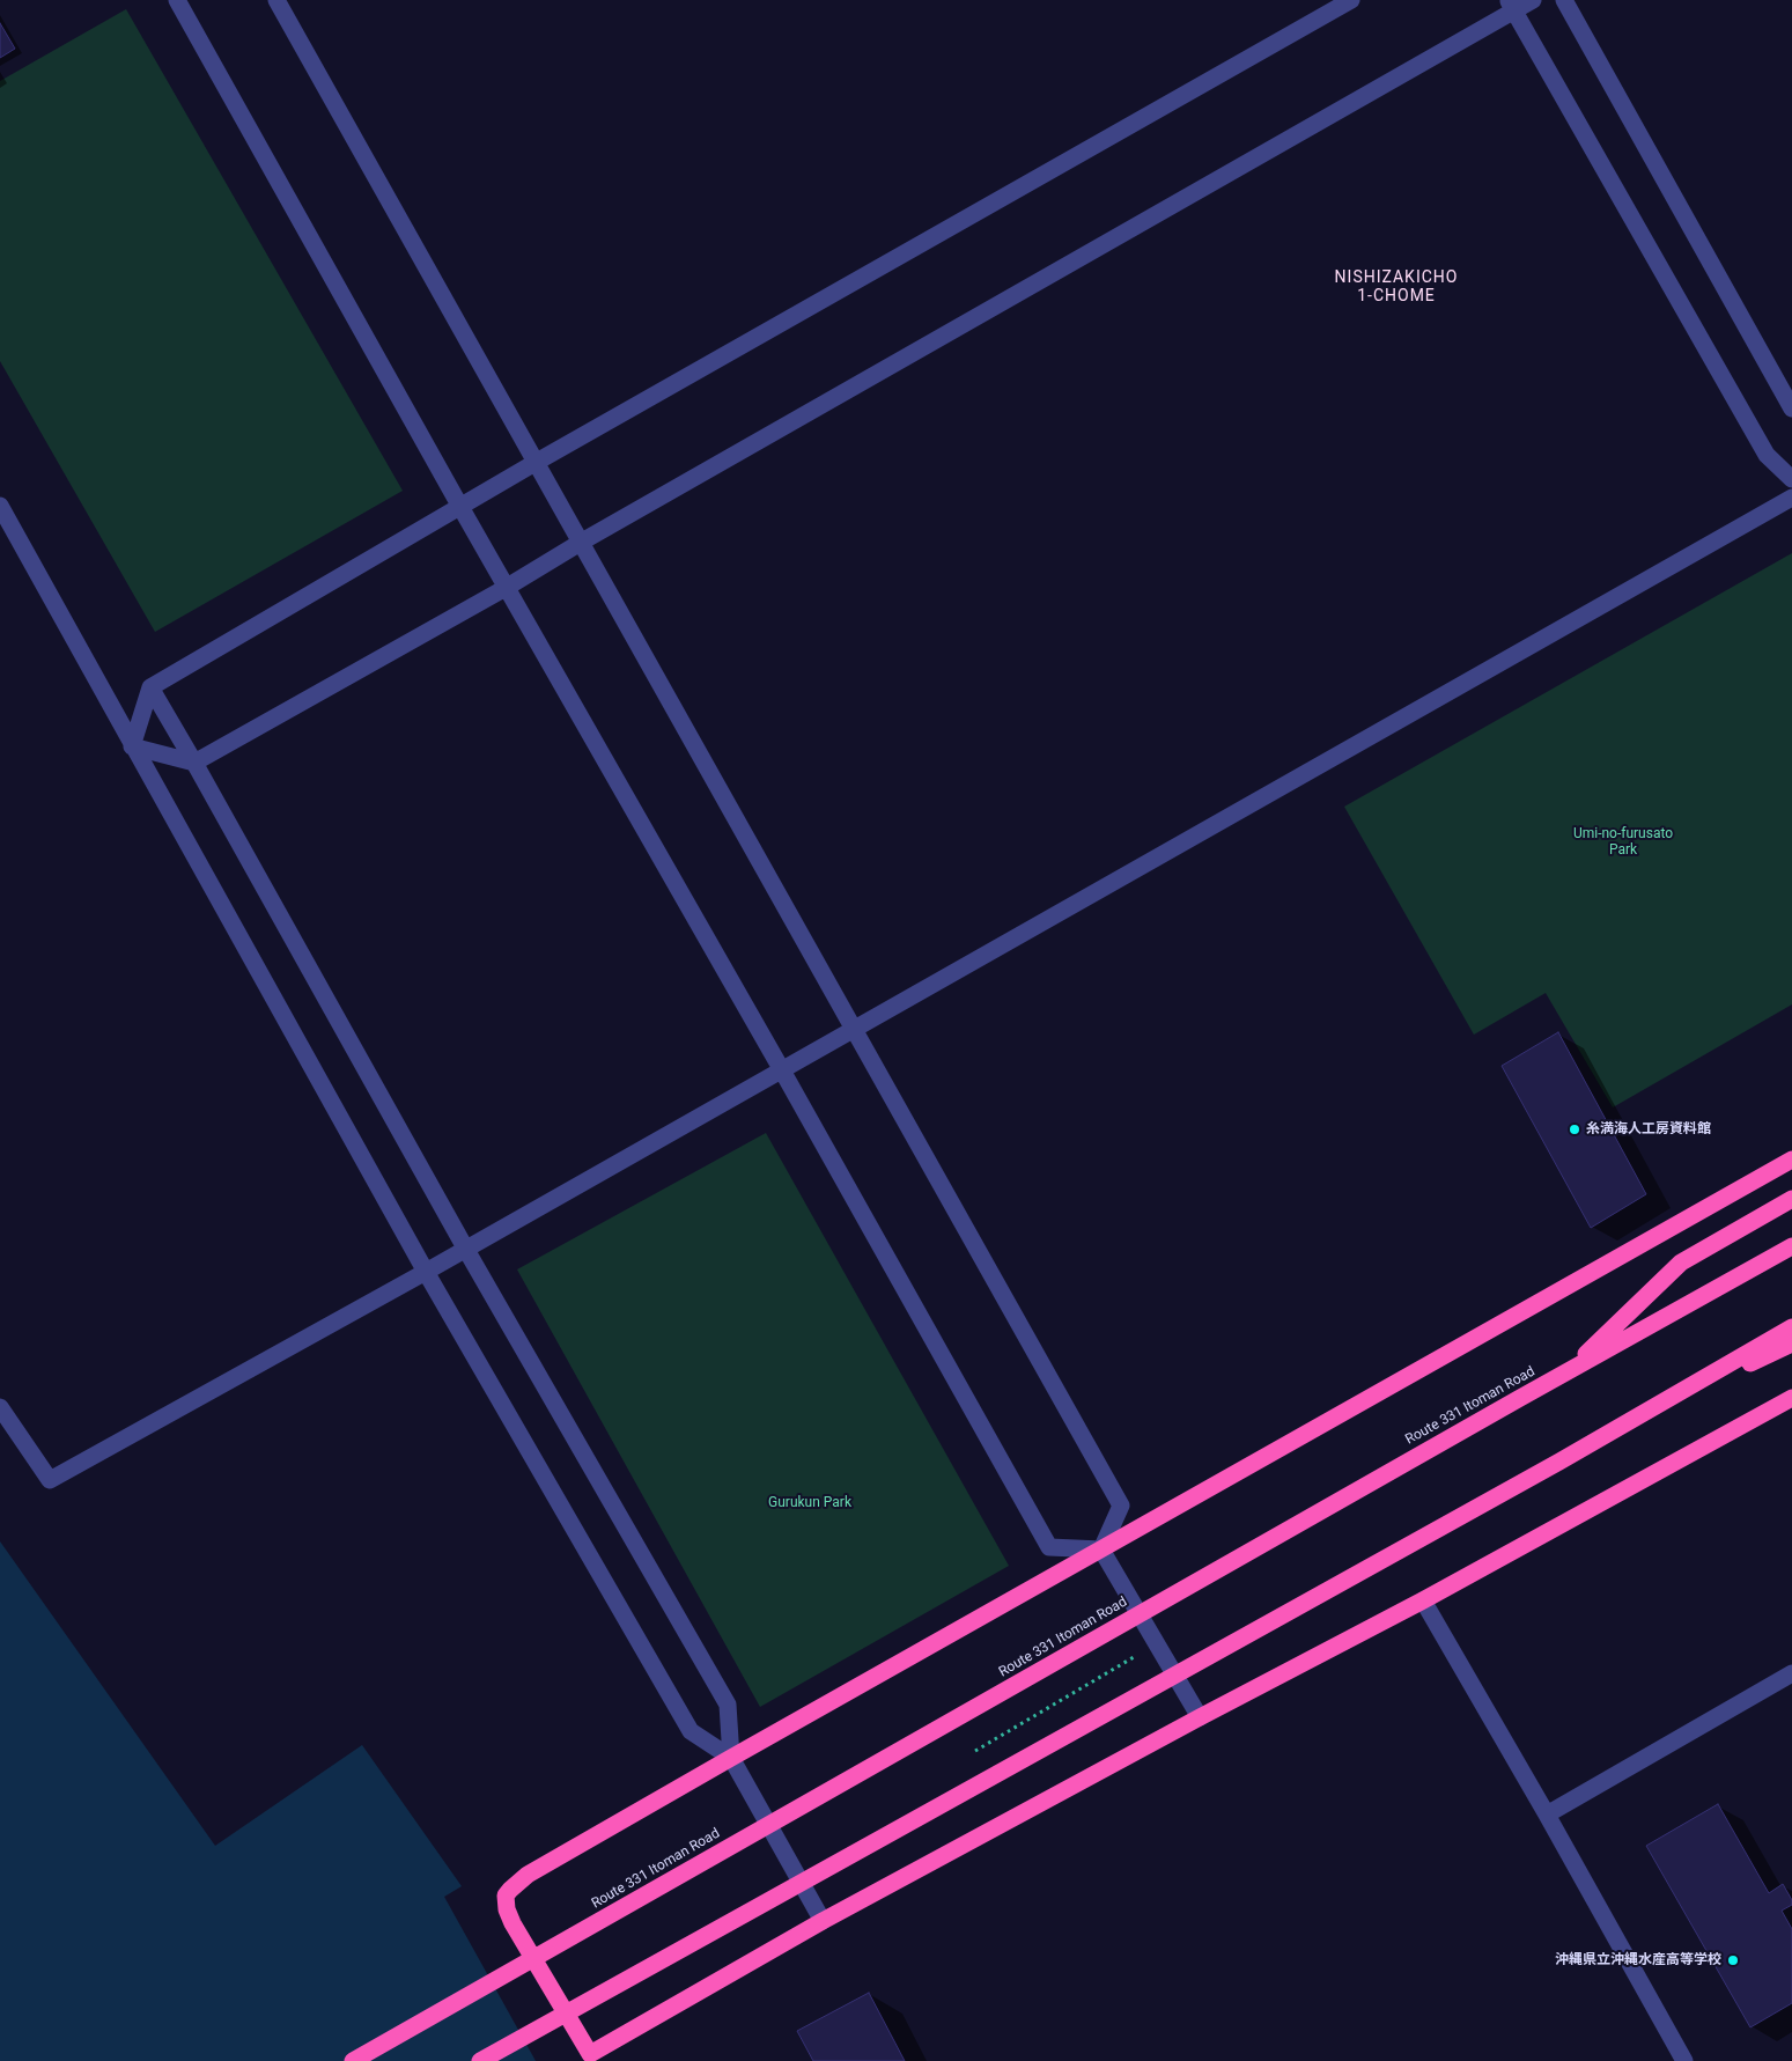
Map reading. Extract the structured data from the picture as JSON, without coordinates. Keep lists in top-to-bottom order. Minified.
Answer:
{"streets":{"highway":["Route 331 Itoman Road"]},"districts":["NISHIZAKICHO 1-CHOME"],"parks":["Umi-no-furusato Park","Gurukun Park"],"places":["糸満海人工房資料館","沖縄県立沖縄水産高等学校"]}
